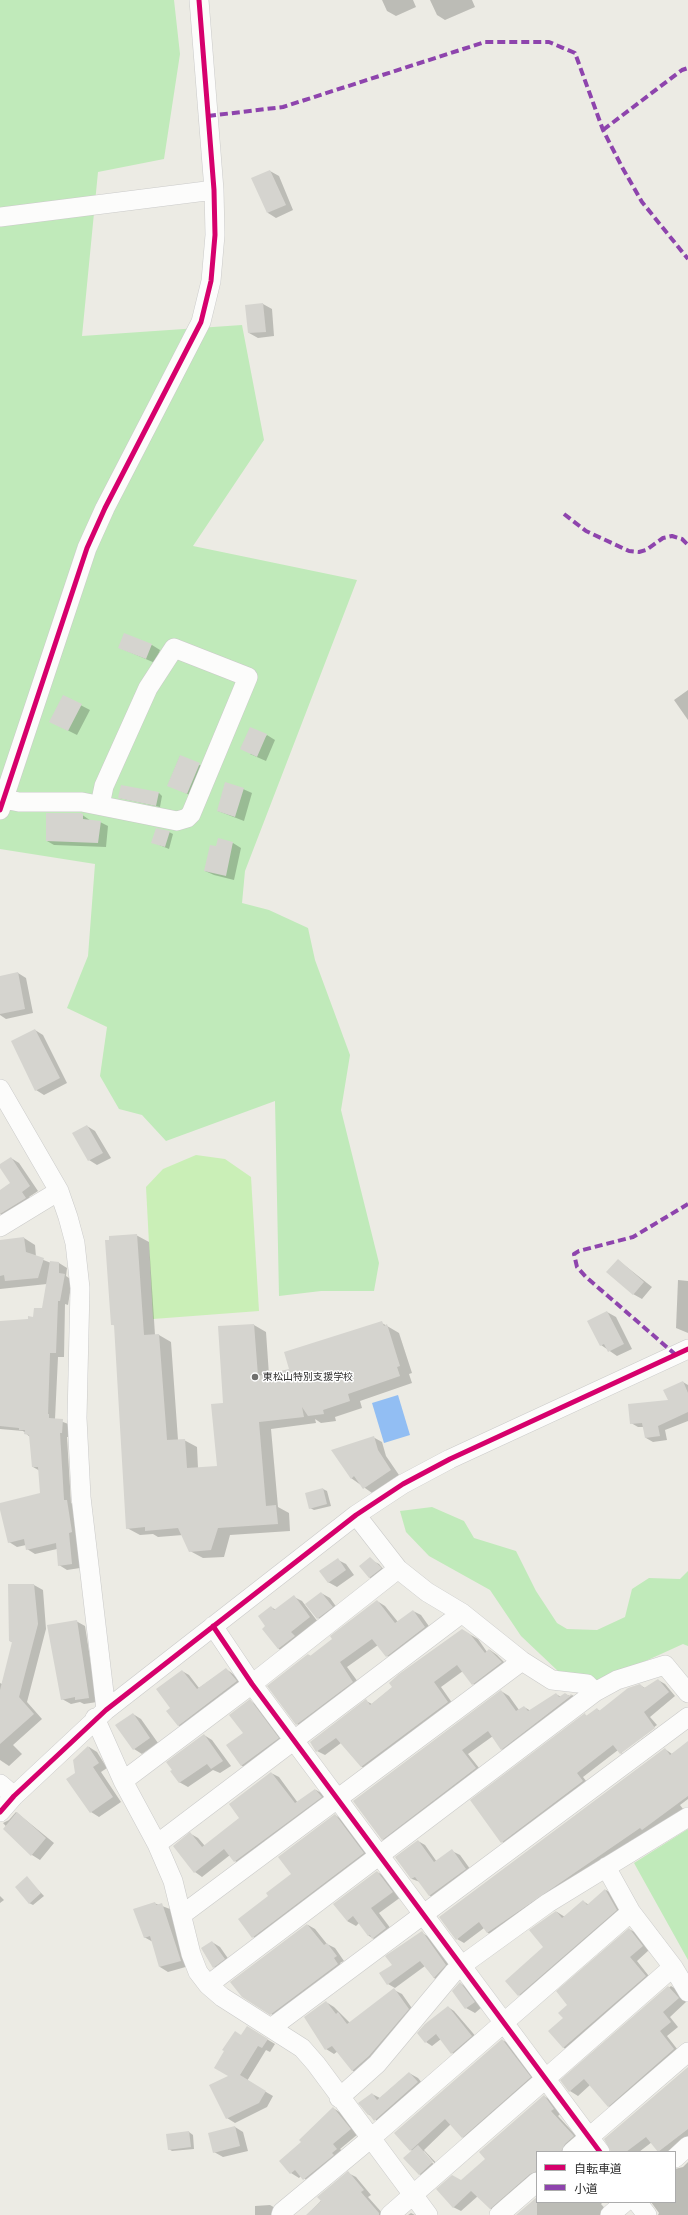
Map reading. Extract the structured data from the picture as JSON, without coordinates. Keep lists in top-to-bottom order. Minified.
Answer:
{"places":["東松山特別支援学校"],"legend":["自転車道","小道"]}
